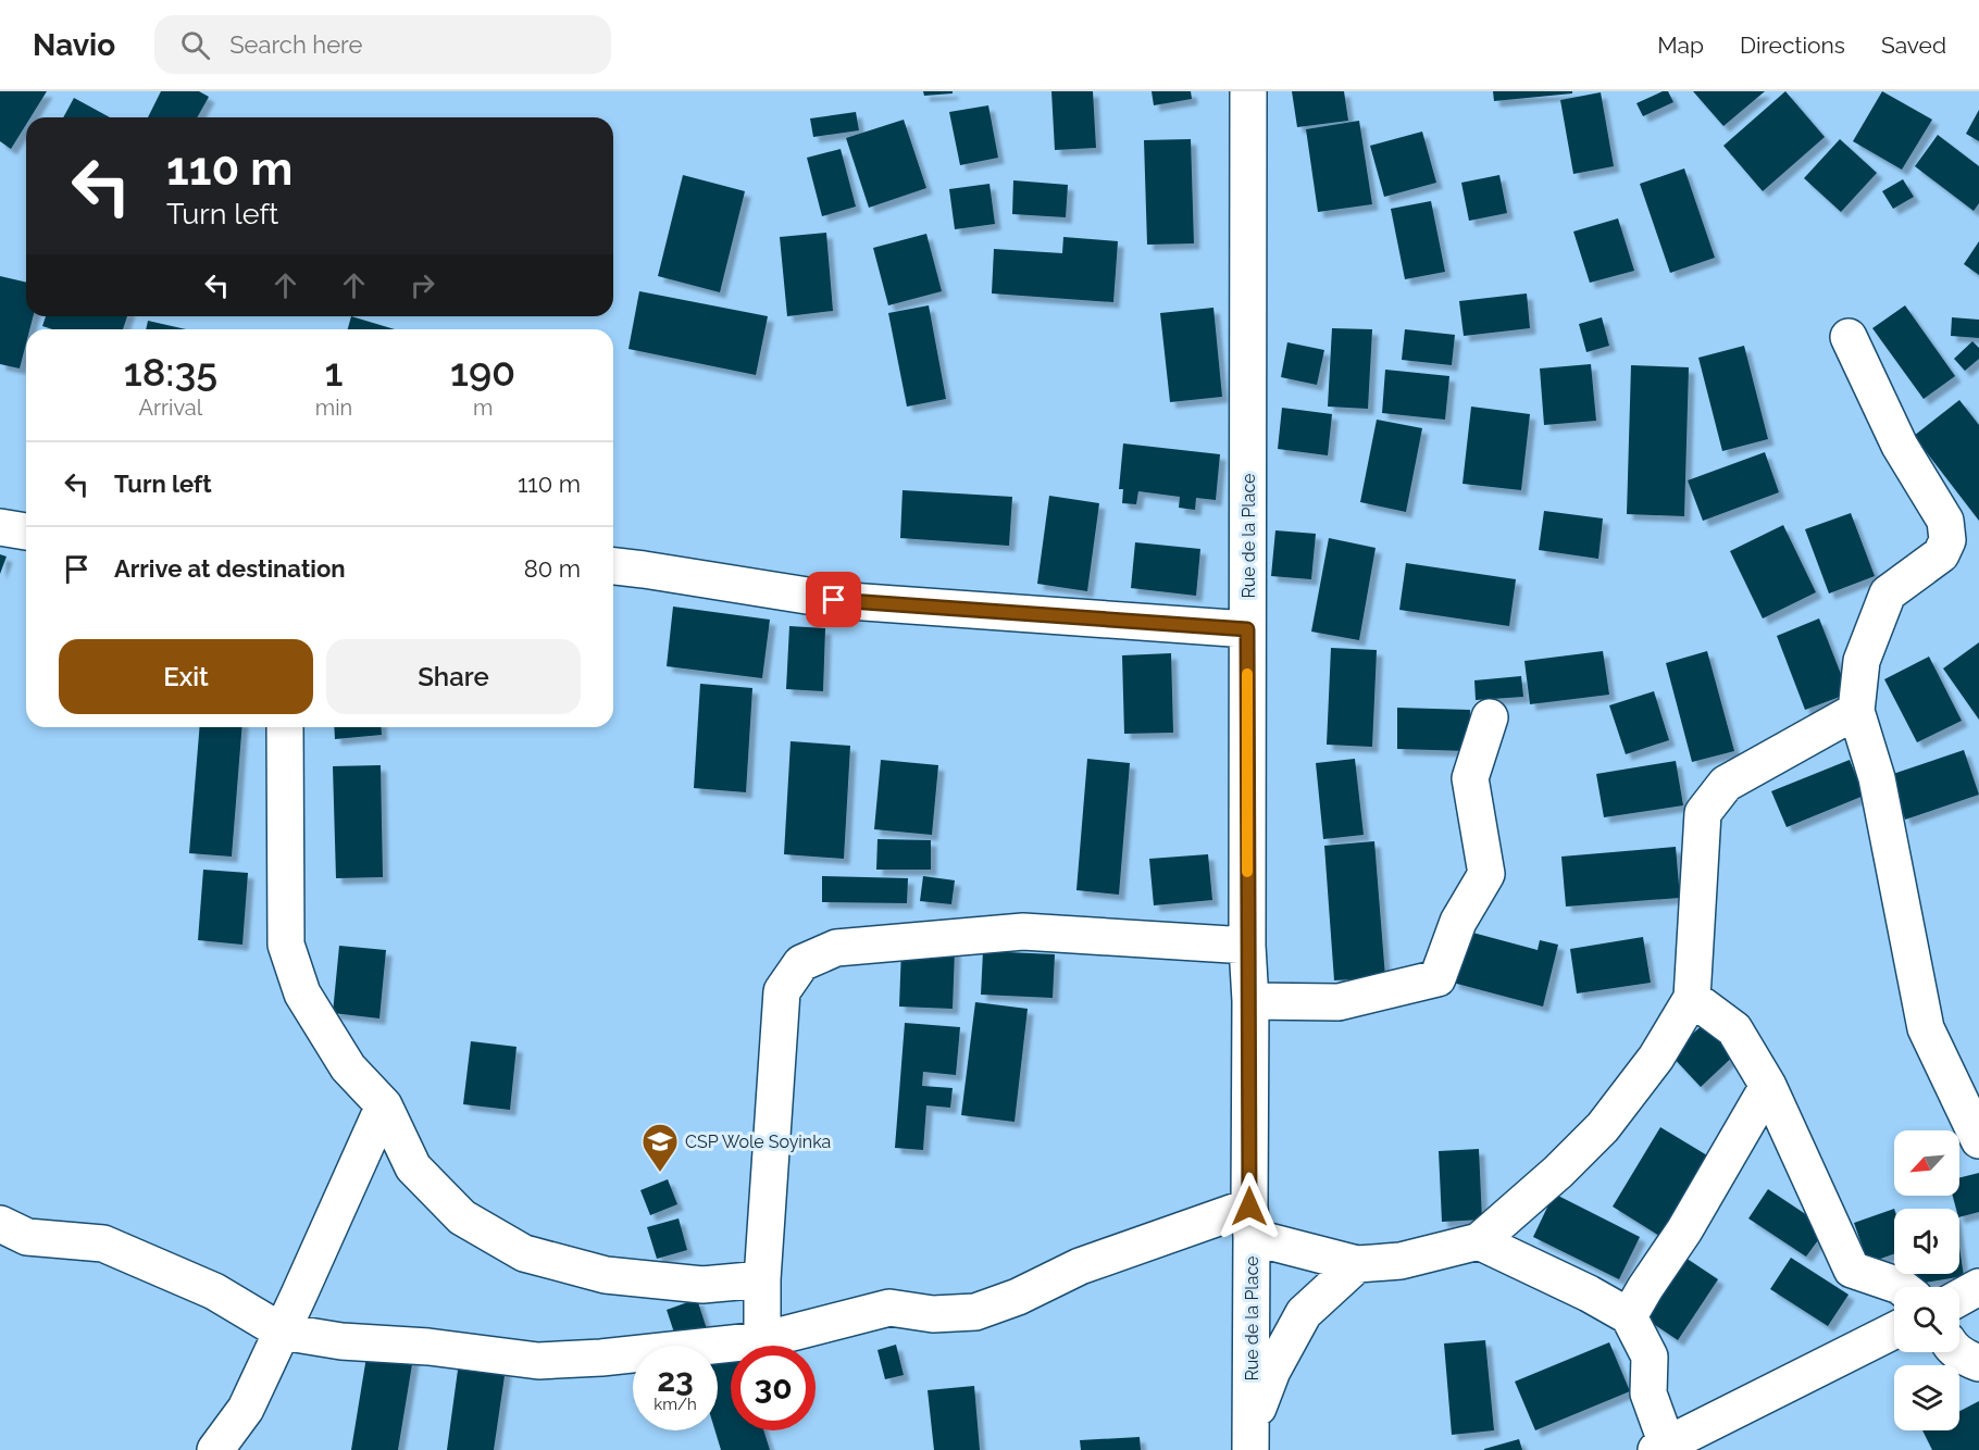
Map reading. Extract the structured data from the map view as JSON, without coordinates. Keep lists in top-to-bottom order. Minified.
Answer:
{"streets":{"street":["Rue de la Place"]},"places":{"school or university":["CSP Wole Soyinka"]},"north":"bottom left","page":{"header":"Navio","search":"Search here","nav":["Map","Directions","Saved"],"turn":["110 m","Turn left"],"eta":["18:35","Arrival","1","min","190","m"],"list":[{"name":"Turn left","value":"110 m"},{"name":"Arrive at destination","value":"80 m"}],"buttons":["Exit","Share"],"speed":"23 km/h","limit":"30"}}
